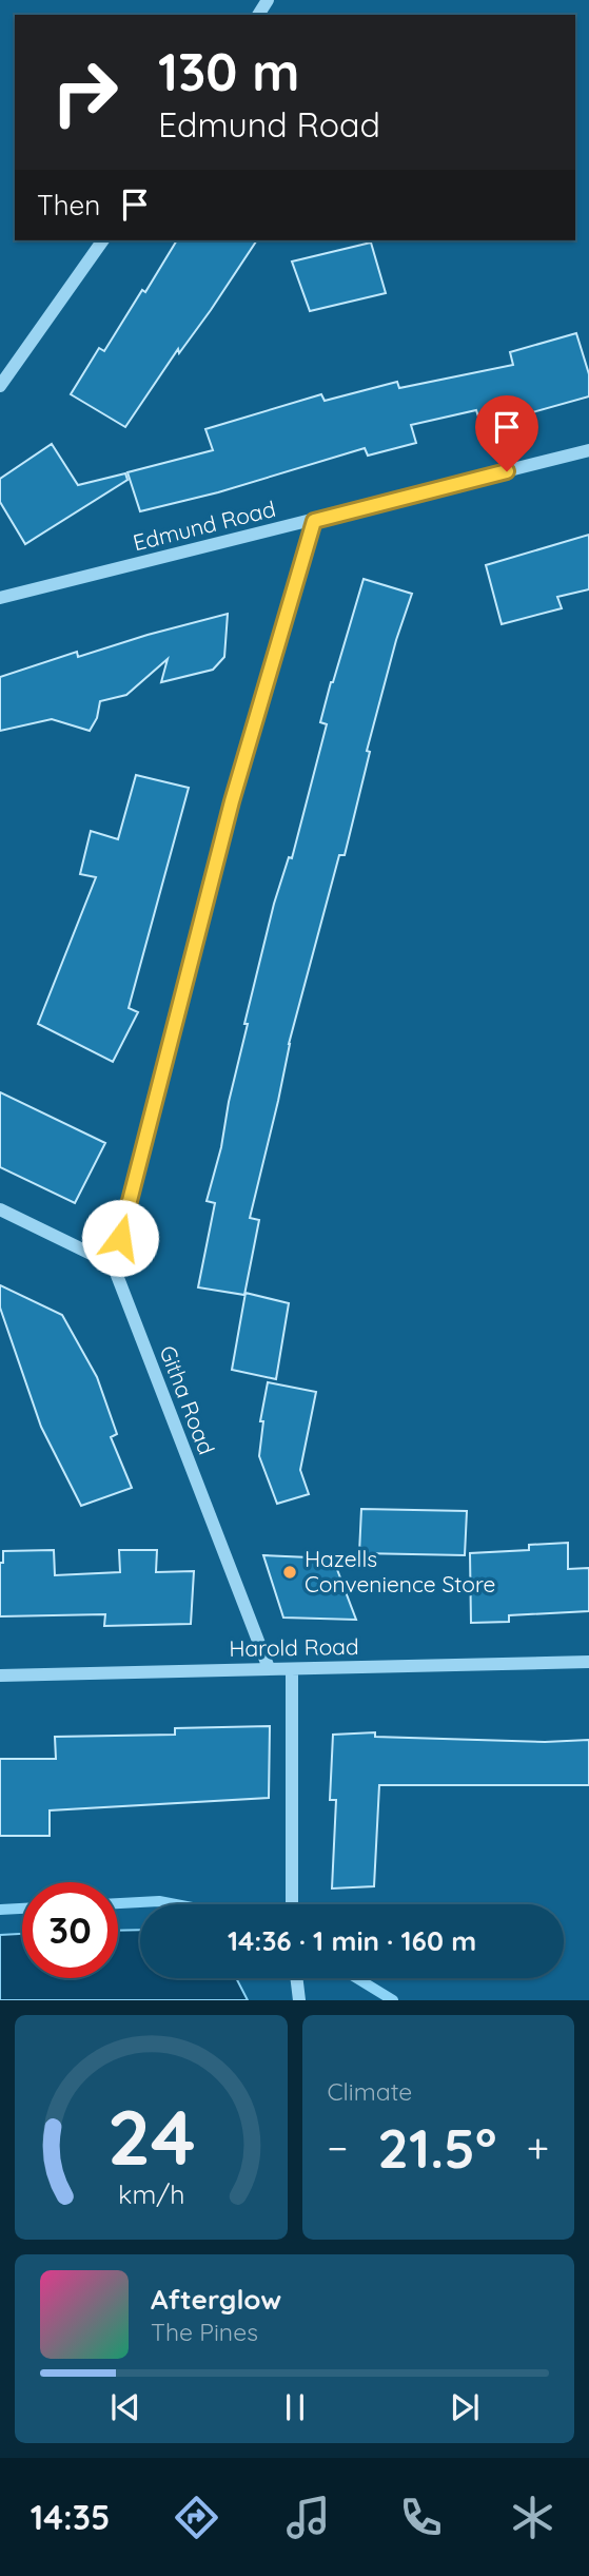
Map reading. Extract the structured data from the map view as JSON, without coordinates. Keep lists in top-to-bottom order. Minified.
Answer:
{"streets":{"street":["Edmund Road","Githa Road","Harold Road"]},"crossings":[["Githa Road","Harold Road"]],"places":["Hazells Convenience Store"],"page":{"turn":["130 m","Edmund Road"],"then":"Then","limit":"30","trip":"14:36 · 1 min · 160 m","tile":"Climate","heat":["−","21.5°","+"],"song":["Afterglow","The Pines"],"tabs":"14:35","gauge":["24","km/h"]}}
